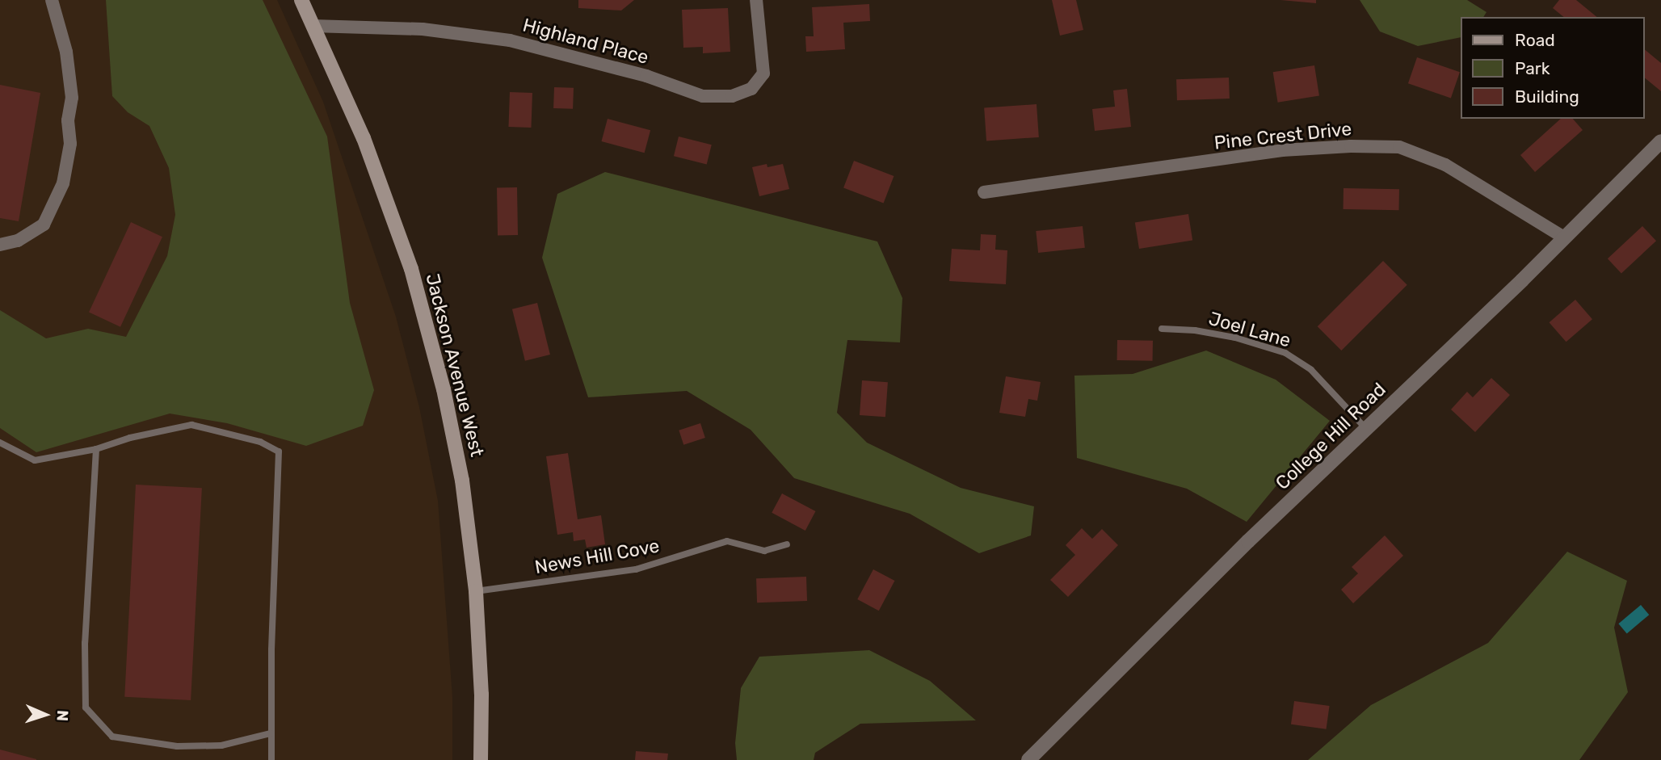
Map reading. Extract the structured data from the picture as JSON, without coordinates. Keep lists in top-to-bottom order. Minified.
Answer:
{"streets":{"main road":["Jackson Avenue West"],"street":["Highland Place","Pine Crest Drive","College Hill Road"],"lane":["Joel Lane","News Hill Cove"]},"crossings":[["Highland Place","Jackson Avenue West"],["Pine Crest Drive","College Hill Road"],["Joel Lane","College Hill Road"],["Jackson Avenue West","News Hill Cove"]],"legend":["Road","Park","Building"],"north":"right"}
